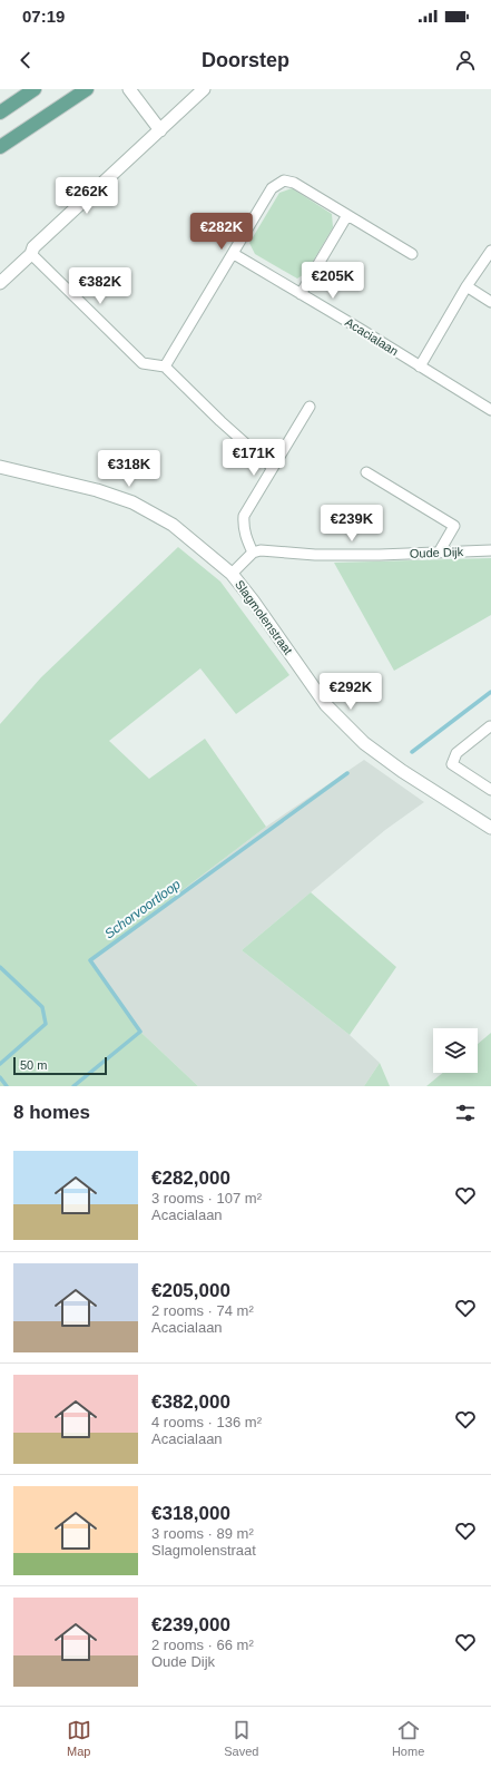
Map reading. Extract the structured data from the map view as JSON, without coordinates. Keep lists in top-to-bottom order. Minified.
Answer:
{"streets":{"street":["Acacialaan","Oude Dijk","Slagmolenstraat"]},"water":["Schorvoortloop"],"scale_bar":"50 m","page":{"status":"07:19","header":"Doorstep","price":["€262K","€282K","€205K","€382K","€171K","€318K","€239K","€292K"],"scale":"50 m","heading":"8 homes","list":[{"name":"€282,000","note":"3 rooms · 107 m² · Acacialaan"},{"name":"€205,000","note":"2 rooms · 74 m² · Acacialaan"},{"name":"€382,000","note":"4 rooms · 136 m² · Acacialaan"},{"name":"€318,000","note":"3 rooms · 89 m² · Slagmolenstraat"},{"name":"€239,000","note":"2 rooms · 66 m² · Oude Dijk"}],"tabs":["Map","Saved","Home"]}}
